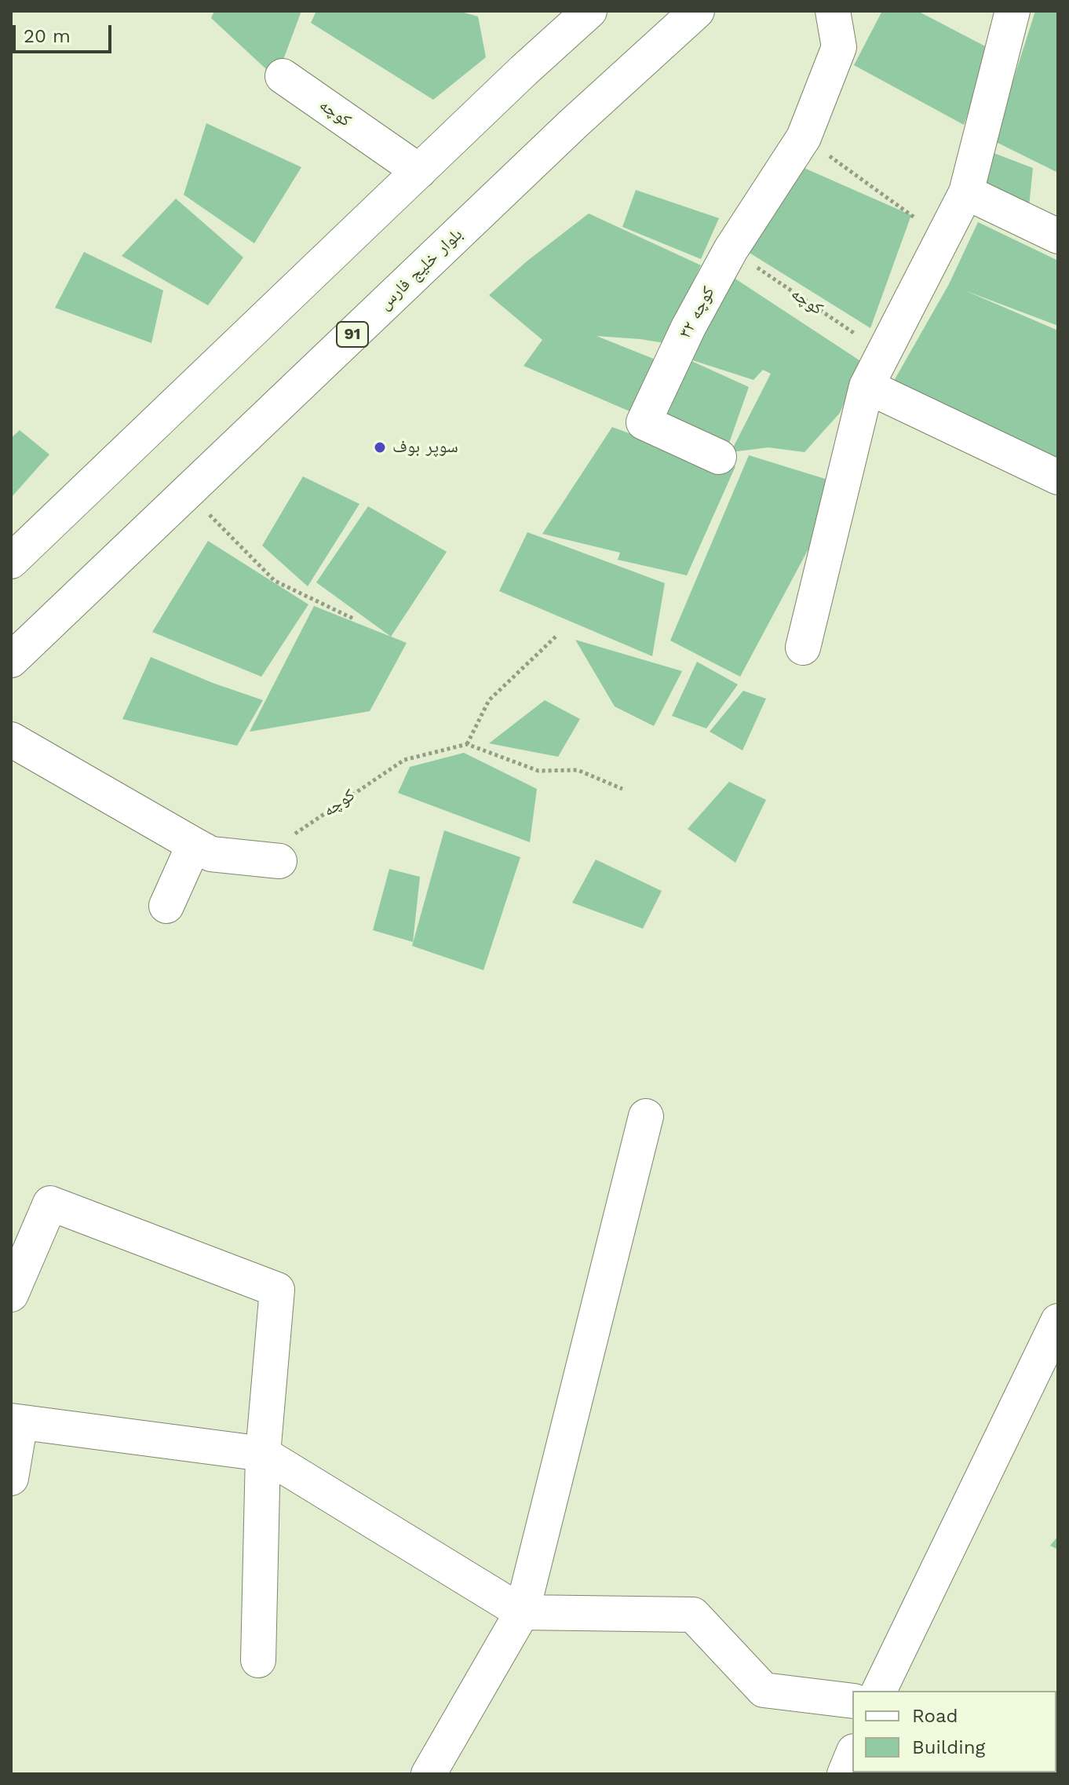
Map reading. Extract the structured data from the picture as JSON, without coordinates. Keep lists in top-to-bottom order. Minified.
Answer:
{"streets":{"main road":["کوچه","بلوار خلیج فارس","کوچه ۳۲","91"]},"crossings":[["کوچه","کوچه ۳۲"]],"places":["سوپر بوف"],"legend":["Road","Building"],"scale_bar":"20 m"}
